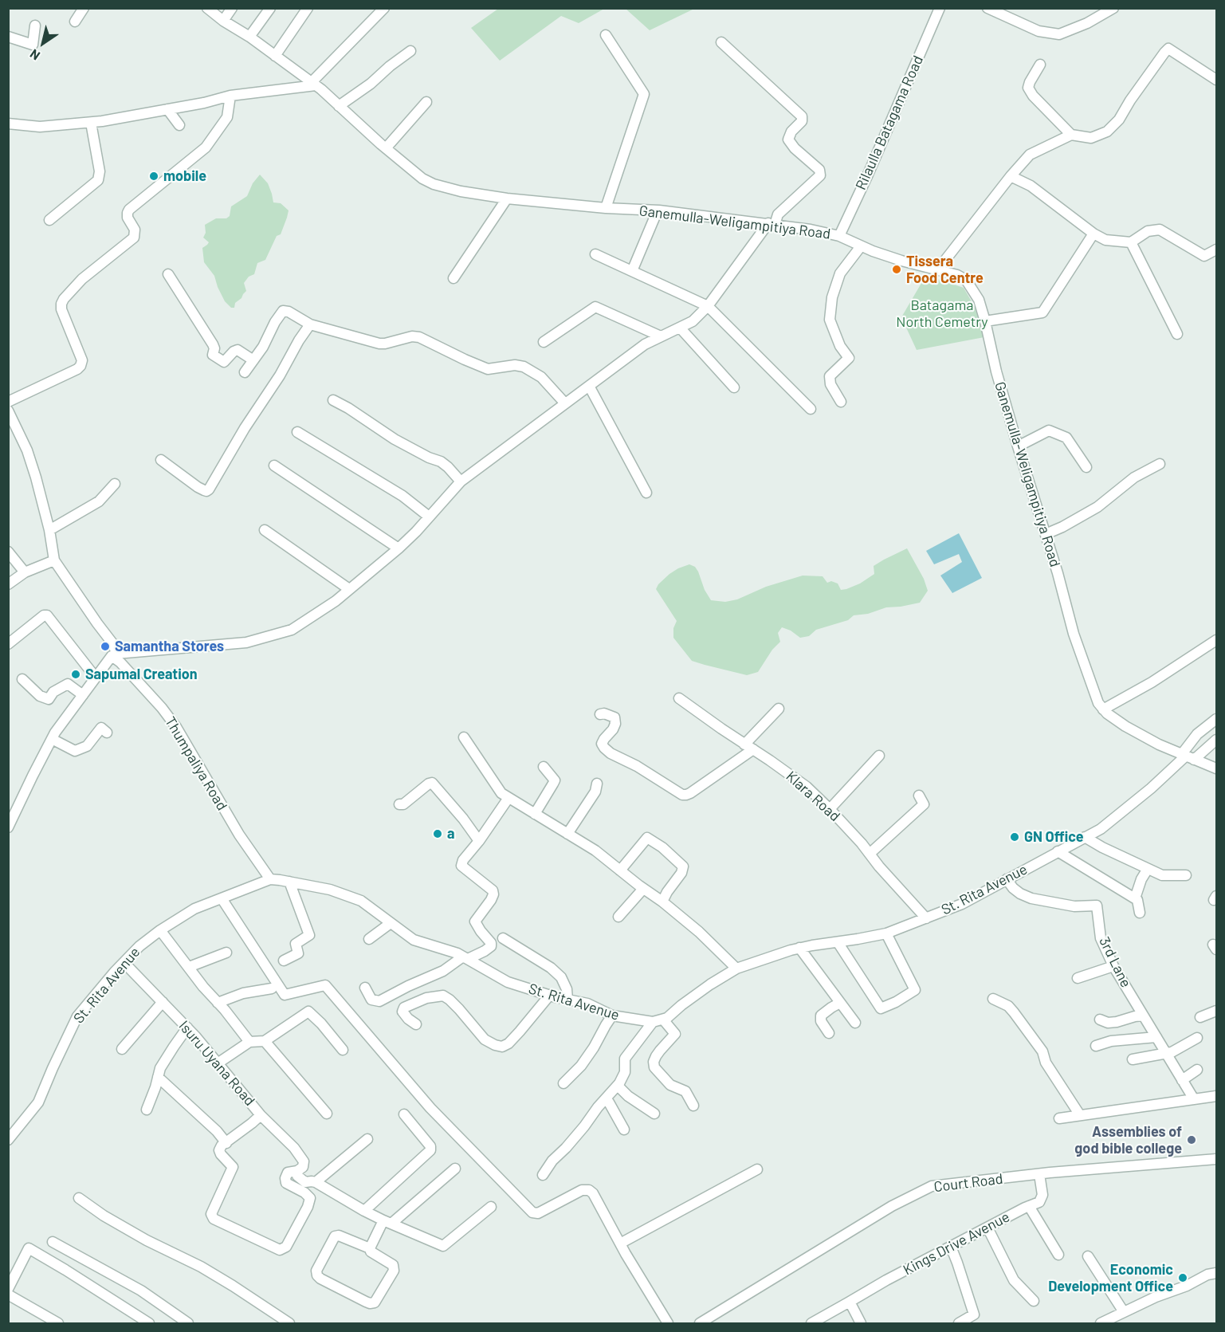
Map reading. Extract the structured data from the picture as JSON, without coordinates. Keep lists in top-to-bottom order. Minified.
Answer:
{"streets":{"street":["Rilaulla Batagama Road","Ganemulla-Weligampitiya Road","Thumpaliya Road","Klara Road","St. Rita Avenue","3rd Lane","Isuru Uyana Road","Court Road","Kings Drive Avenue"]},"crossings":[["Rilaulla Batagama Road","Ganemulla-Weligampitiya Road"],["Ganemulla-Weligampitiya Road","St. Rita Avenue"],["Thumpaliya Road","St. Rita Avenue"],["Klara Road","St. Rita Avenue"],["St. Rita Avenue","3rd Lane"],["St. Rita Avenue","Isuru Uyana Road"],["Court Road","Kings Drive Avenue"]],"parks":["Batagama North Cemetry"],"places":["mobile","Tissera Food Centre","Samantha Stores","Sapumal Creation","a","GN Office","Assemblies of god bible college","Economic Development Office"],"north":"bottom left"}
